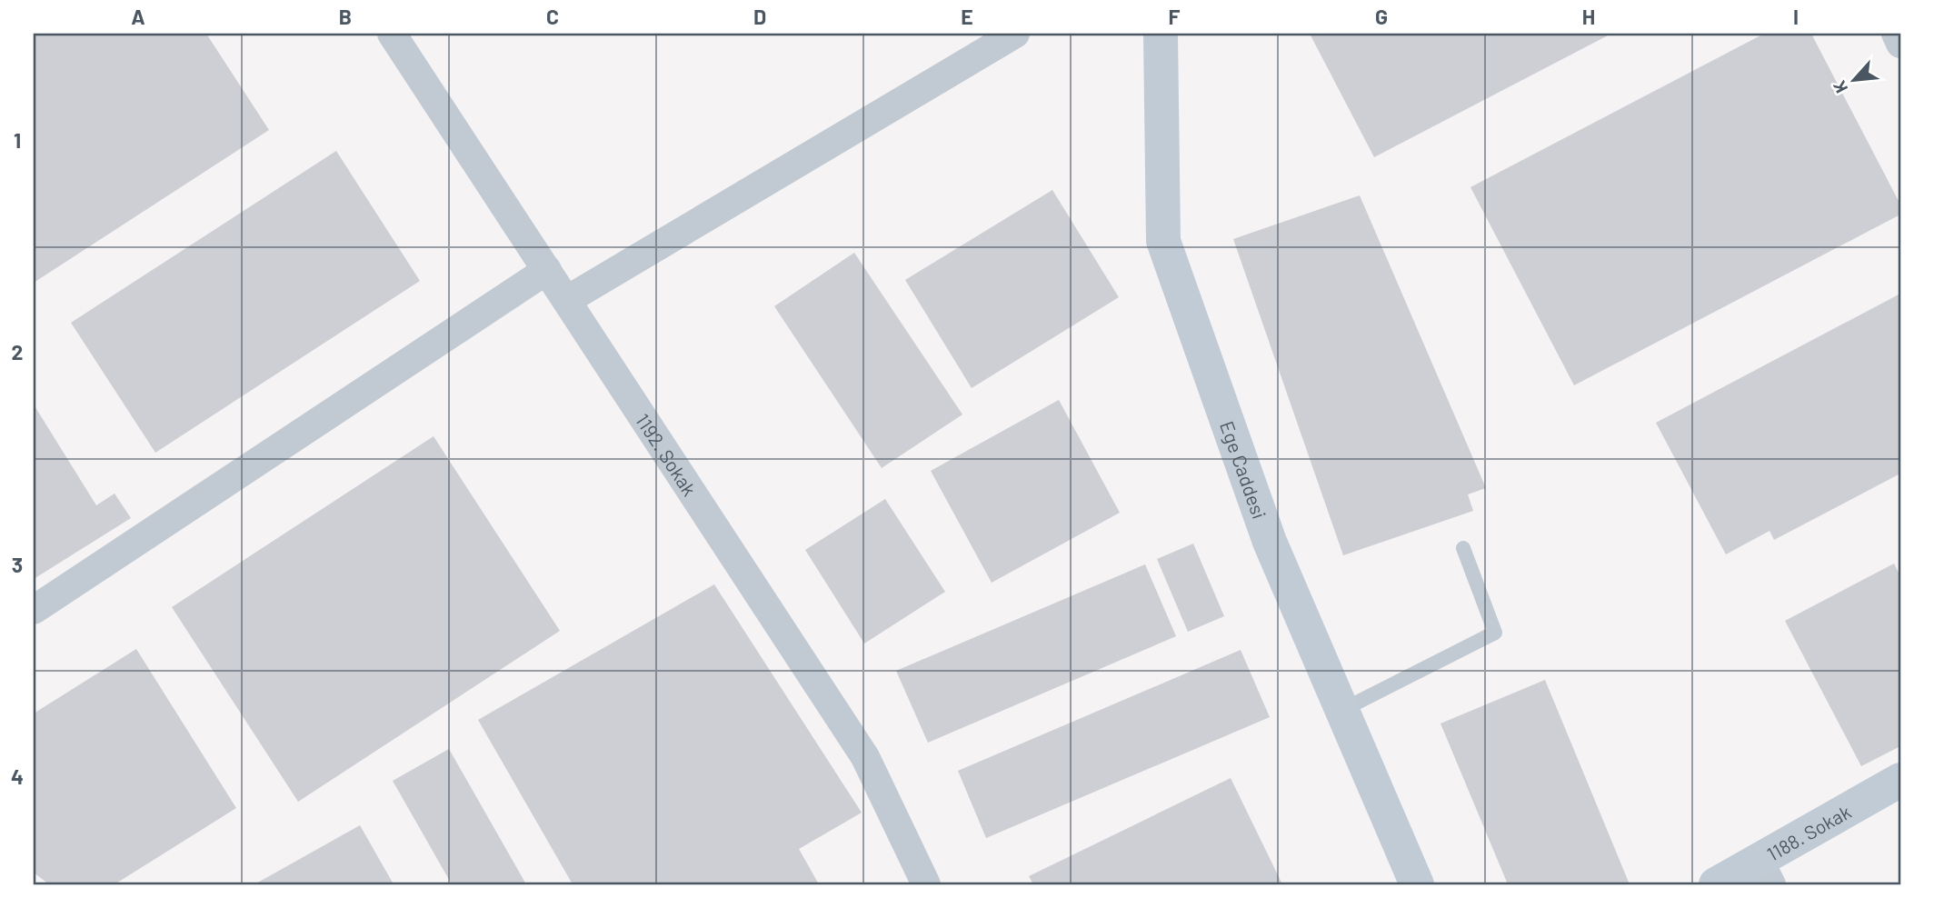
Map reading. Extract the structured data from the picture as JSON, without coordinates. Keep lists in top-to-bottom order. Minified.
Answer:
{"streets":{"street":["1192. Sokak","Ege Caddesi","1188. Sokak"]},"north":"bottom left","grid":{"columns":["A","B","C","D","E","F","G","H","I"],"rows":["1","2","3","4"]}}
